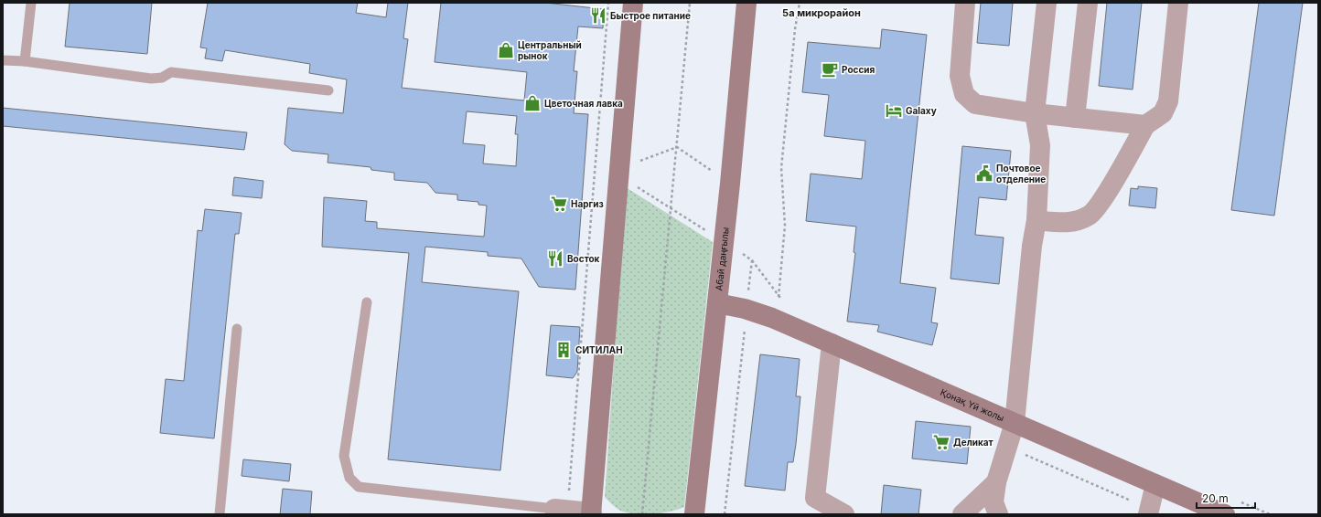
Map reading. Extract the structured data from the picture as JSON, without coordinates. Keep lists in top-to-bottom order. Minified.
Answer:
{"streets":{"main road":["Абай даңғылы","Қонақ Үй жолы"]},"crossings":[["Абай даңғылы","Қонақ Үй жолы"]],"districts":["5а микрорайон"],"places":{"restaurant":["Быстрое питание","Восток"],"shop":["Центральный рынок","Цветочная лавка"],"cafe":["Россия"],"hotel":["Galaxy"],"public building":["Почтовое отделение"],"supermarket":["Наргиз","Деликат"],"building":["СИТИЛАН"]},"scale_bar":"20 m"}
